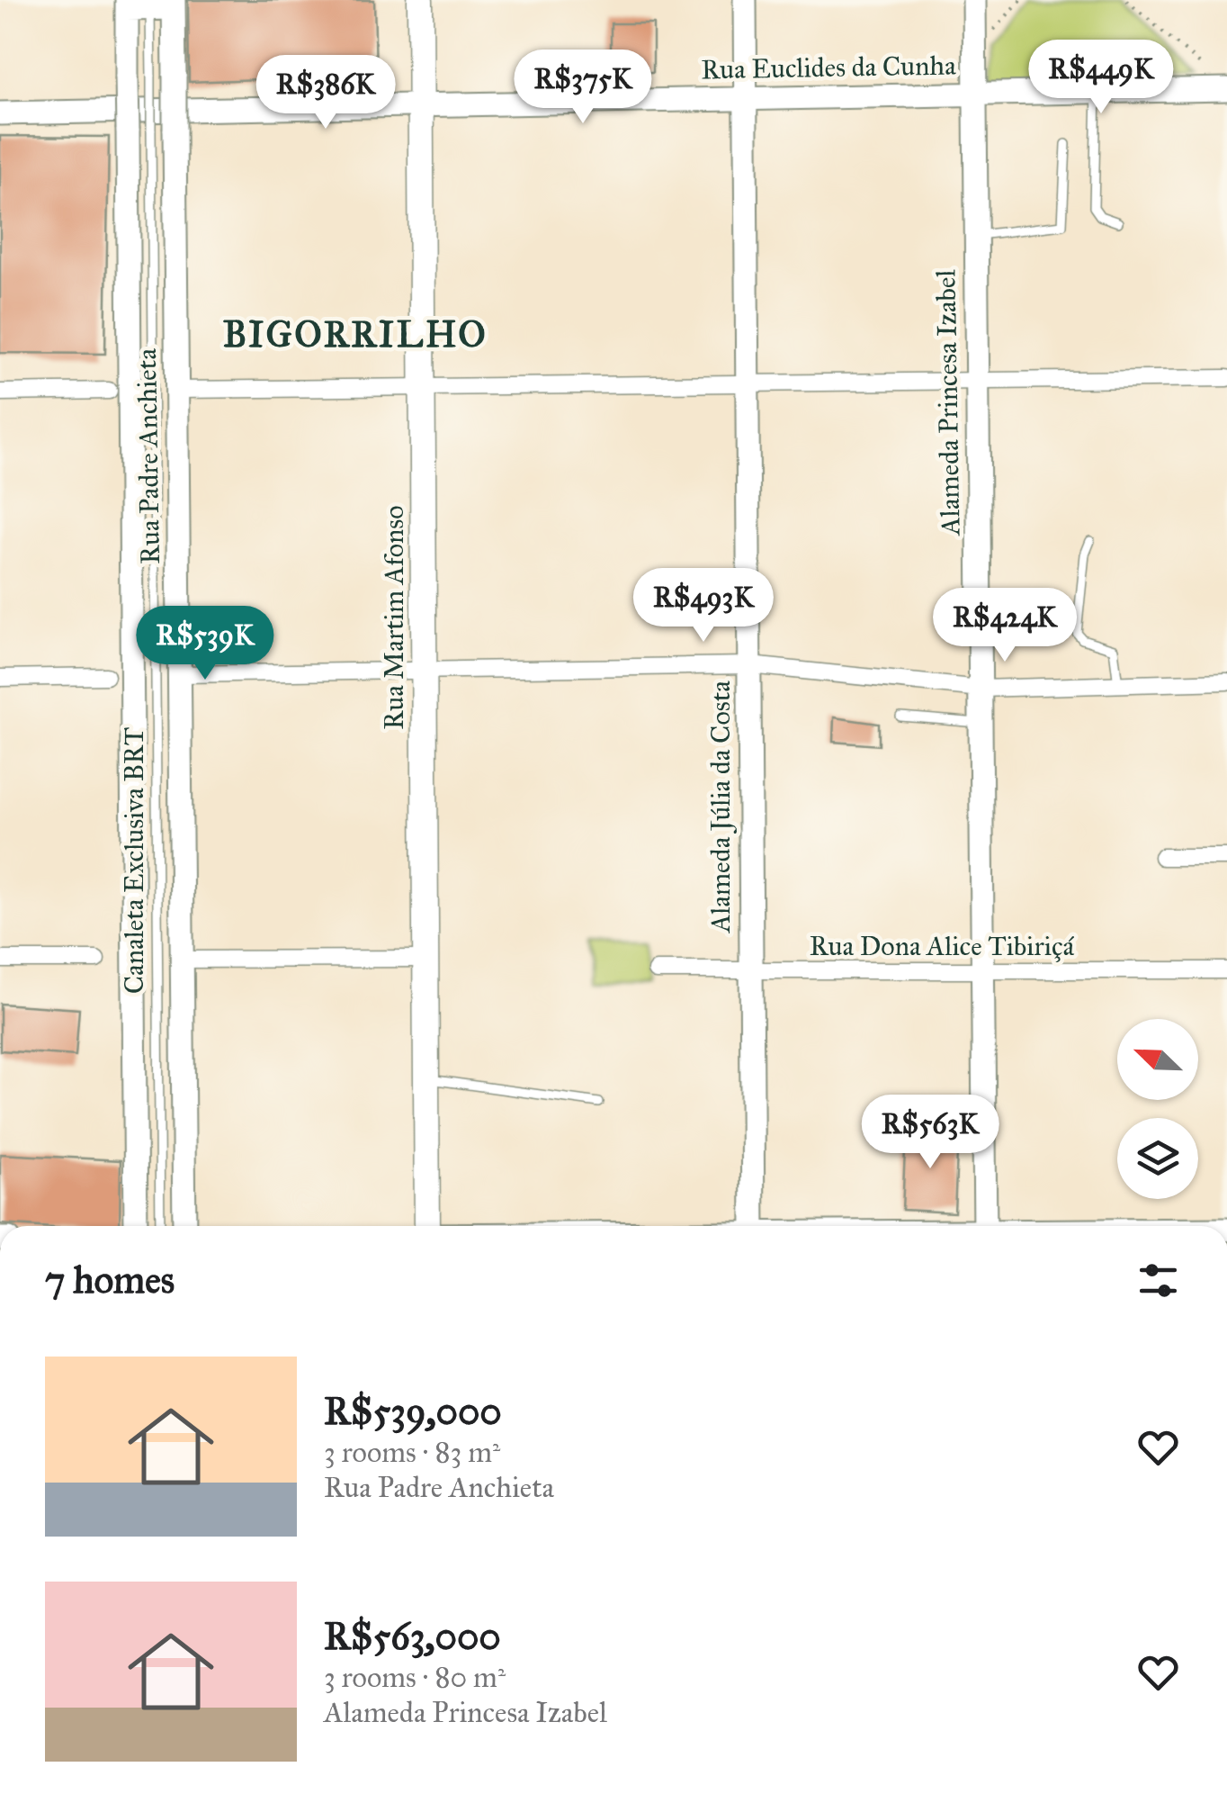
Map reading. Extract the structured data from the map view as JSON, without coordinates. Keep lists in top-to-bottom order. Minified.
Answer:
{"streets":{"main road":["Rua Martim Afonso"],"street":["Rua Euclides da Cunha","Alameda Princesa Izabel","Rua Padre Anchieta","Alameda Júlia da Costa","Rua Dona Alice Tibiriçá"],"lane":["Canaleta Exclusiva BRT"]},"crossings":[["Rua Euclides da Cunha","Alameda Princesa Izabel"],["Rua Euclides da Cunha","Rua Martim Afonso"],["Rua Euclides da Cunha","Alameda Júlia da Costa"],["Alameda Princesa Izabel","Rua Dona Alice Tibiriçá"],["Alameda Júlia da Costa","Rua Dona Alice Tibiriçá"]],"districts":["BIGORRILHO"],"north":"top left","page":{"price":["R$449K","R$375K","R$386K","R$493K","R$424K","R$539K","R$563K"],"heading":"7 homes","list":[{"name":"R$539,000","note":"3 rooms · 83 m² · Rua Padre Anchieta"},{"name":"R$563,000","note":"3 rooms · 80 m² · Alameda Princesa Izabel"}]}}
